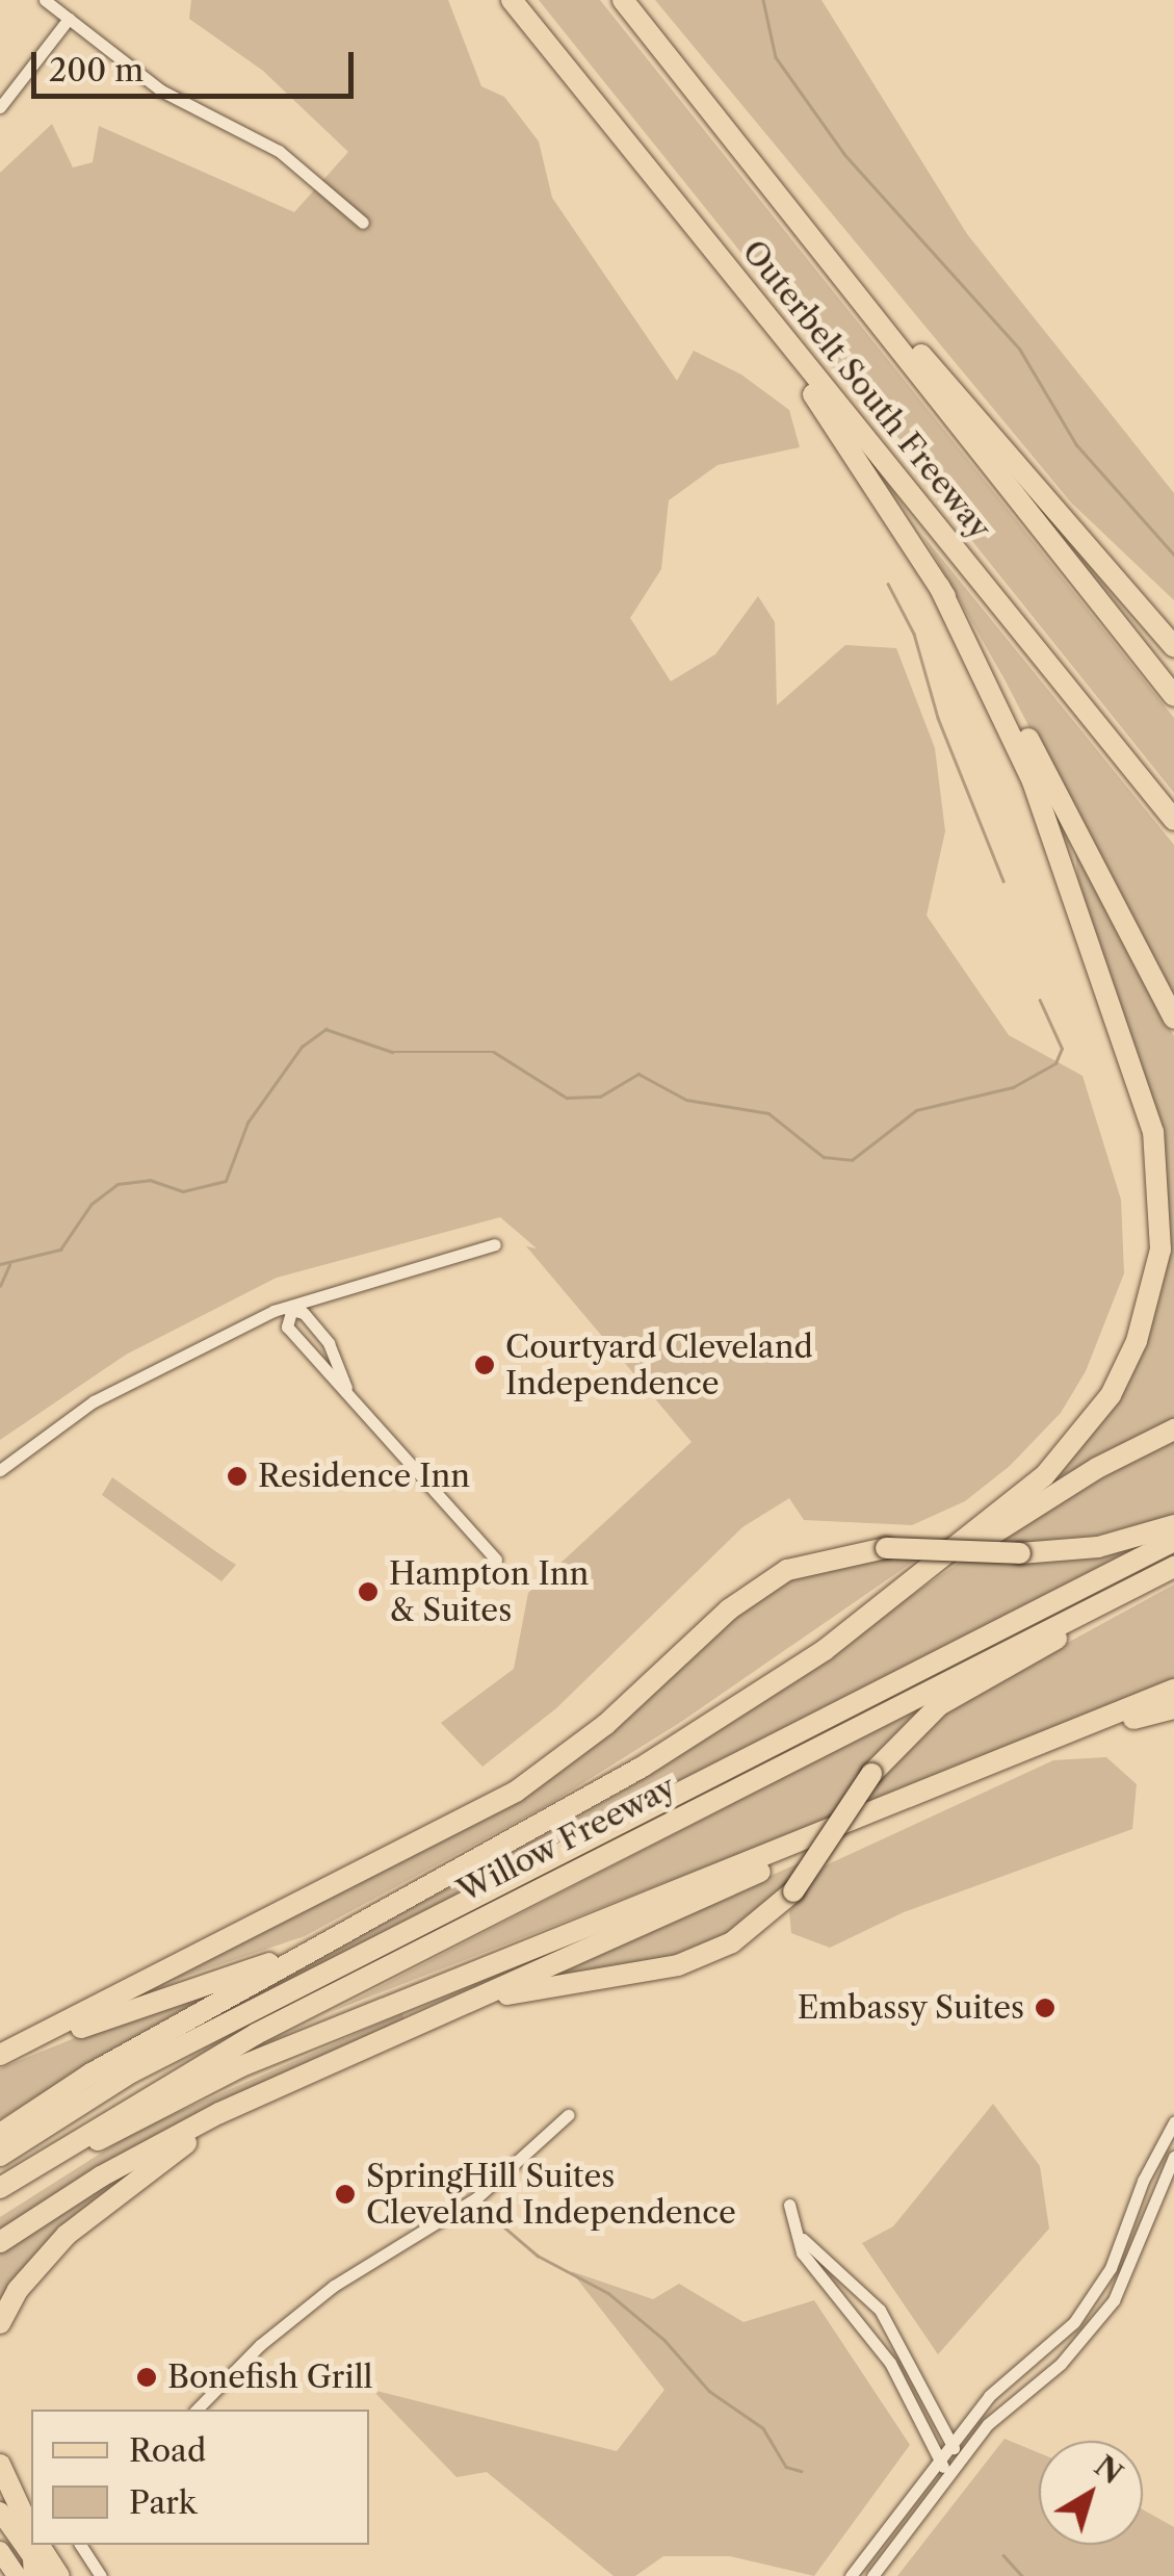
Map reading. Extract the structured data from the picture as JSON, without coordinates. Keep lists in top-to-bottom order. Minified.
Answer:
{"streets":{"highway":["Outerbelt South Freeway","Willow Freeway"]},"places":["Courtyard Cleveland Independence","Residence Inn","Hampton Inn & Suites","Embassy Suites","SpringHill Suites Cleveland Independence","Bonefish Grill"],"legend":["Road","Park"],"scale_bar":"200 m","north":"top right"}
